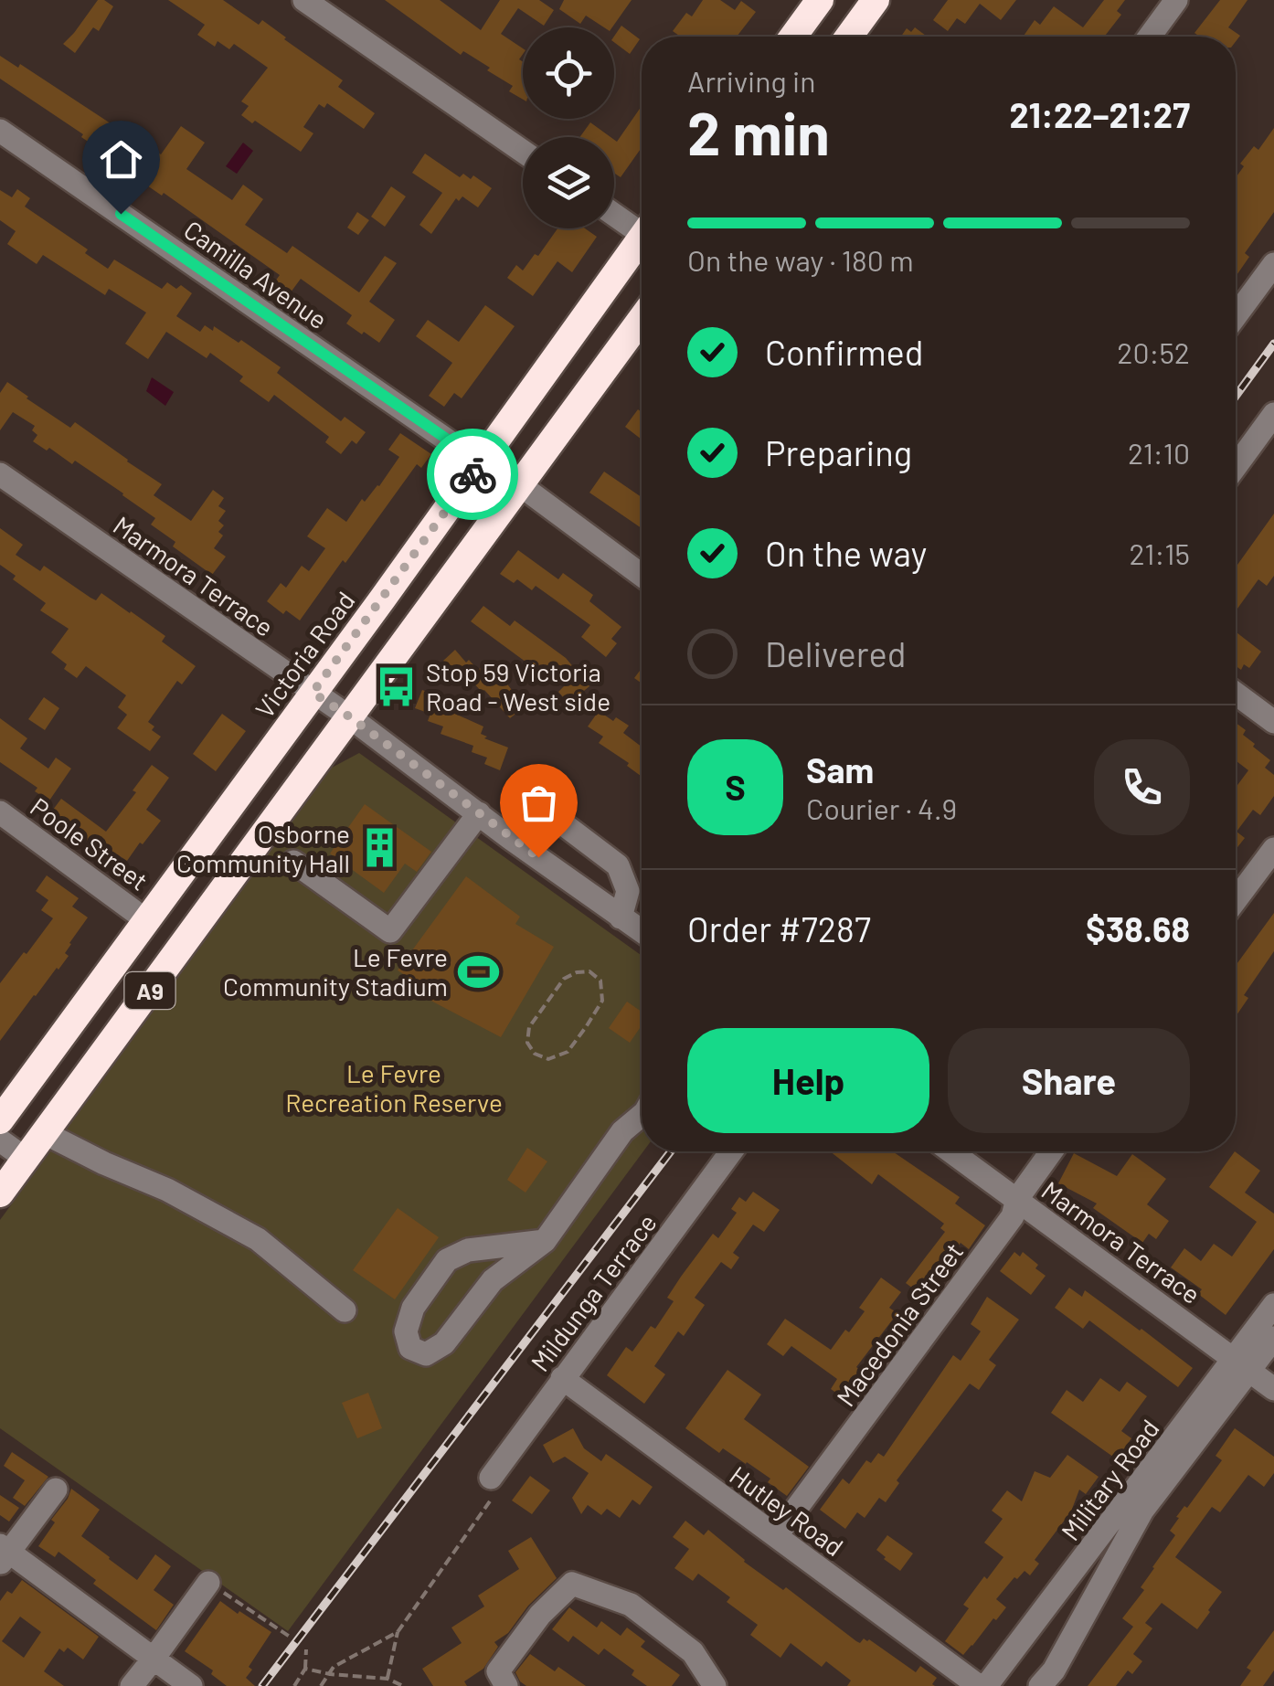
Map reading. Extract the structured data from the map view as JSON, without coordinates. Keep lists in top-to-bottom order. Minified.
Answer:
{"streets":{"highway":["Victoria Road","A9"],"street":["Camilla Avenue","Marmora Terrace","Poole Street","Mildunga Terrace","Macedonia Street","Military Road","Hutley Road"]},"crossings":[["Camilla Avenue","Victoria Road"],["Marmora Terrace","Victoria Road"],["Marmora Terrace","A9"],["Marmora Terrace","Macedonia Street"],["Marmora Terrace","Military Road"],["Victoria Road","Poole Street"],["Mildunga Terrace","Hutley Road"],["Macedonia Street","Hutley Road"]],"parks":["Le Fevre Recreation Reserve"],"places":{"bus stop":["Stop 59 Victoria Road - West side"],"building":["Osborne Community Hall"],"sports":["Le Fevre Community Stadium"]},"page":{"heading":["2 min","Arriving in","21:22–21:27"],"panel":["Sam","Courier · 4.9","Order #7287","$38.68"],"bar":"On the way · 180 m","list":[["Confirmed","20:52"],["Preparing","21:10"],["On the way","21:15"],"Delivered"],"round":"S","buttons":["Help","Share"]}}
